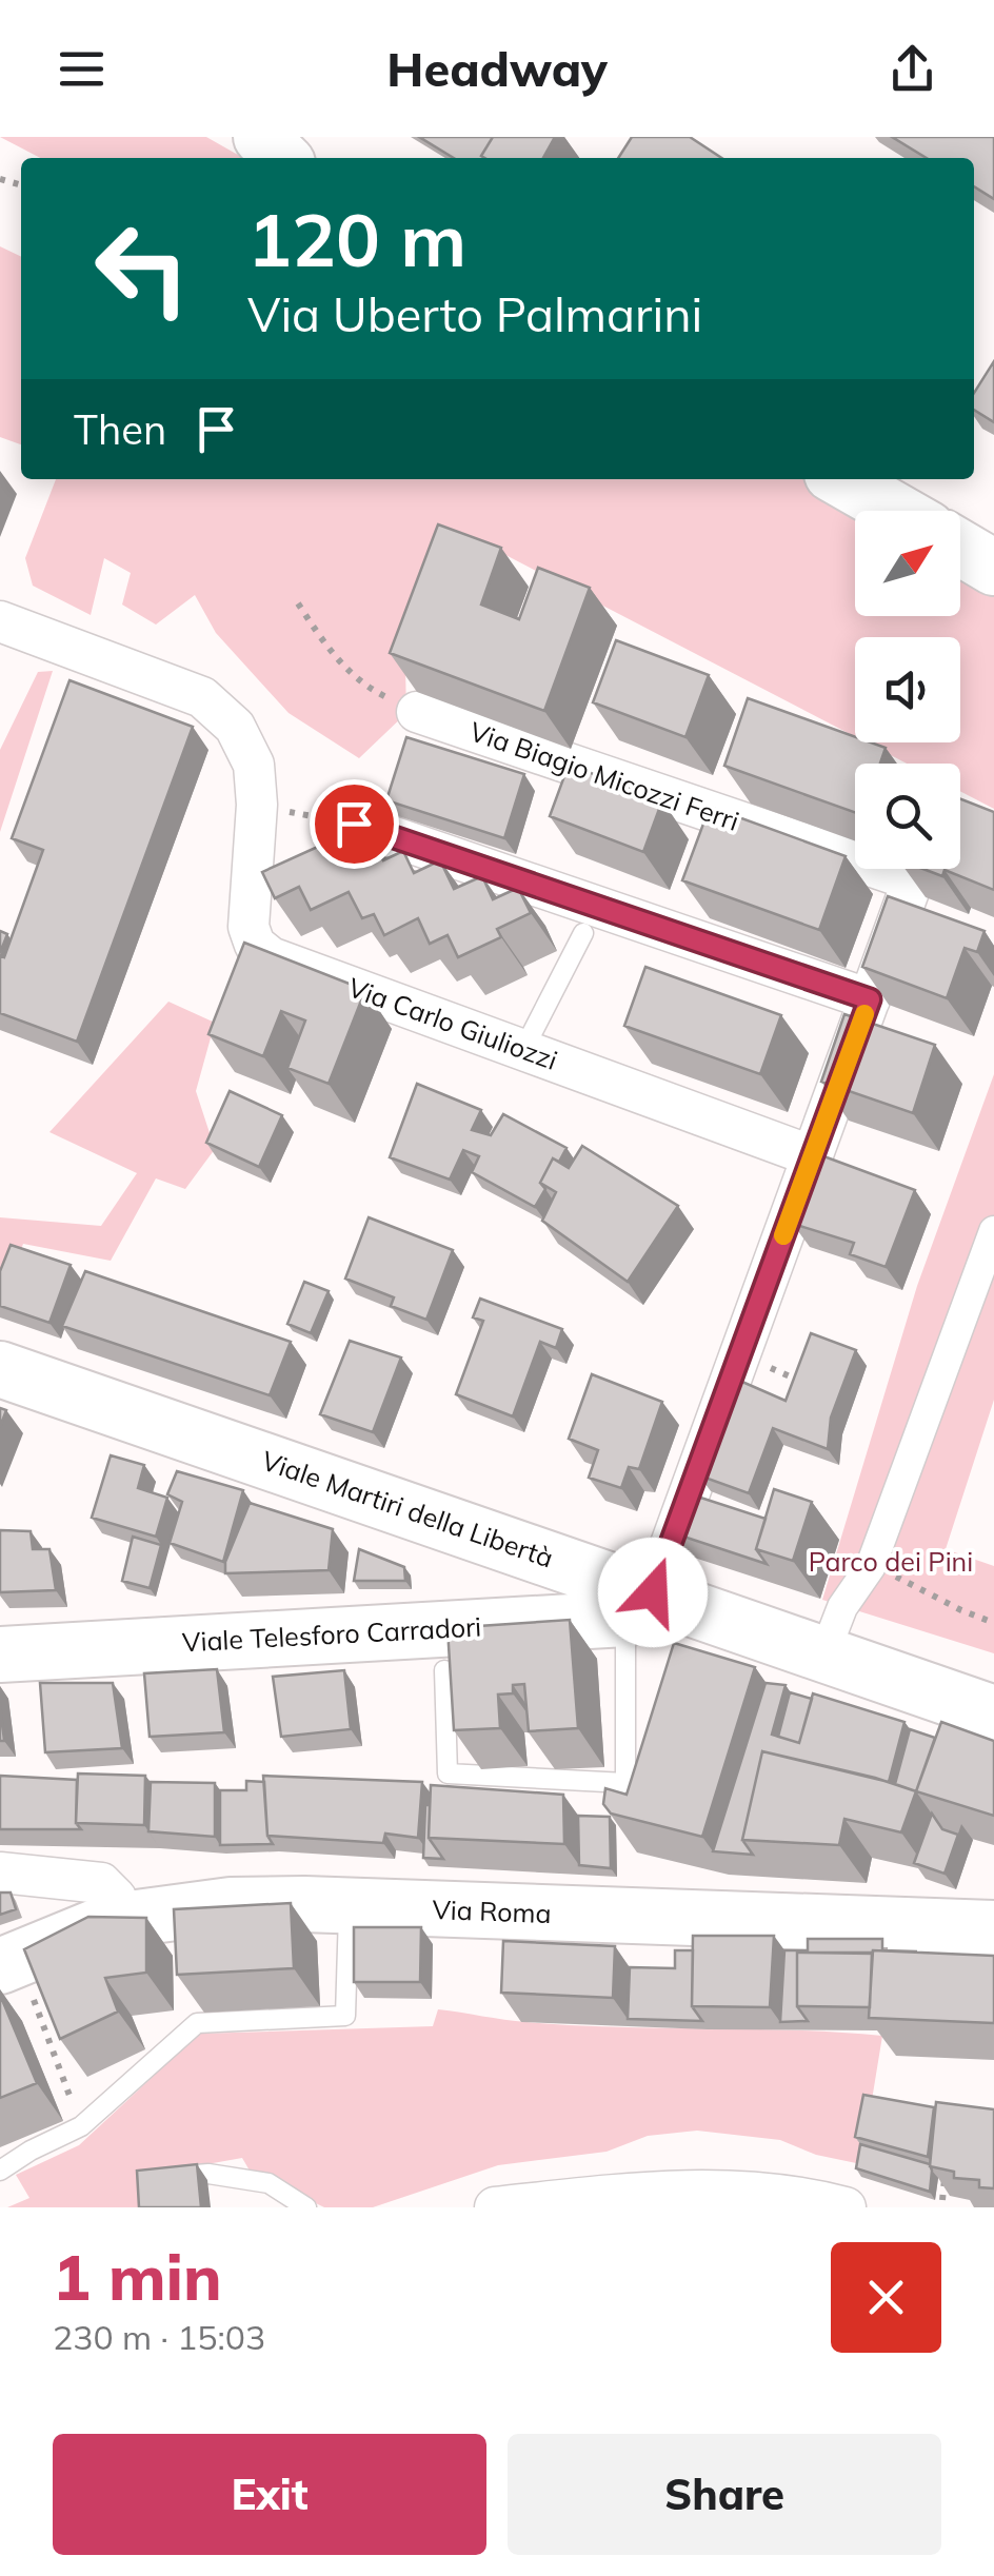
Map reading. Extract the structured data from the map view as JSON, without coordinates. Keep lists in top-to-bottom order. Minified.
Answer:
{"streets":{"main road":["Viale Martiri della Libertà","Viale Telesforo Carradori","Via Roma"],"street":["Via Biagio Micozzi Ferri","Via Carlo Giuliozzi"]},"crossings":[["Viale Martiri della Libertà","Viale Telesforo Carradori"]],"parks":["Parco dei Pini"],"north":"top right","page":{"header":"Headway","turn":["120 m","Via Uberto Palmarini"],"then":"Then","heading":["1 min","230 m · 15:03"],"buttons":["Exit","Share"]}}
